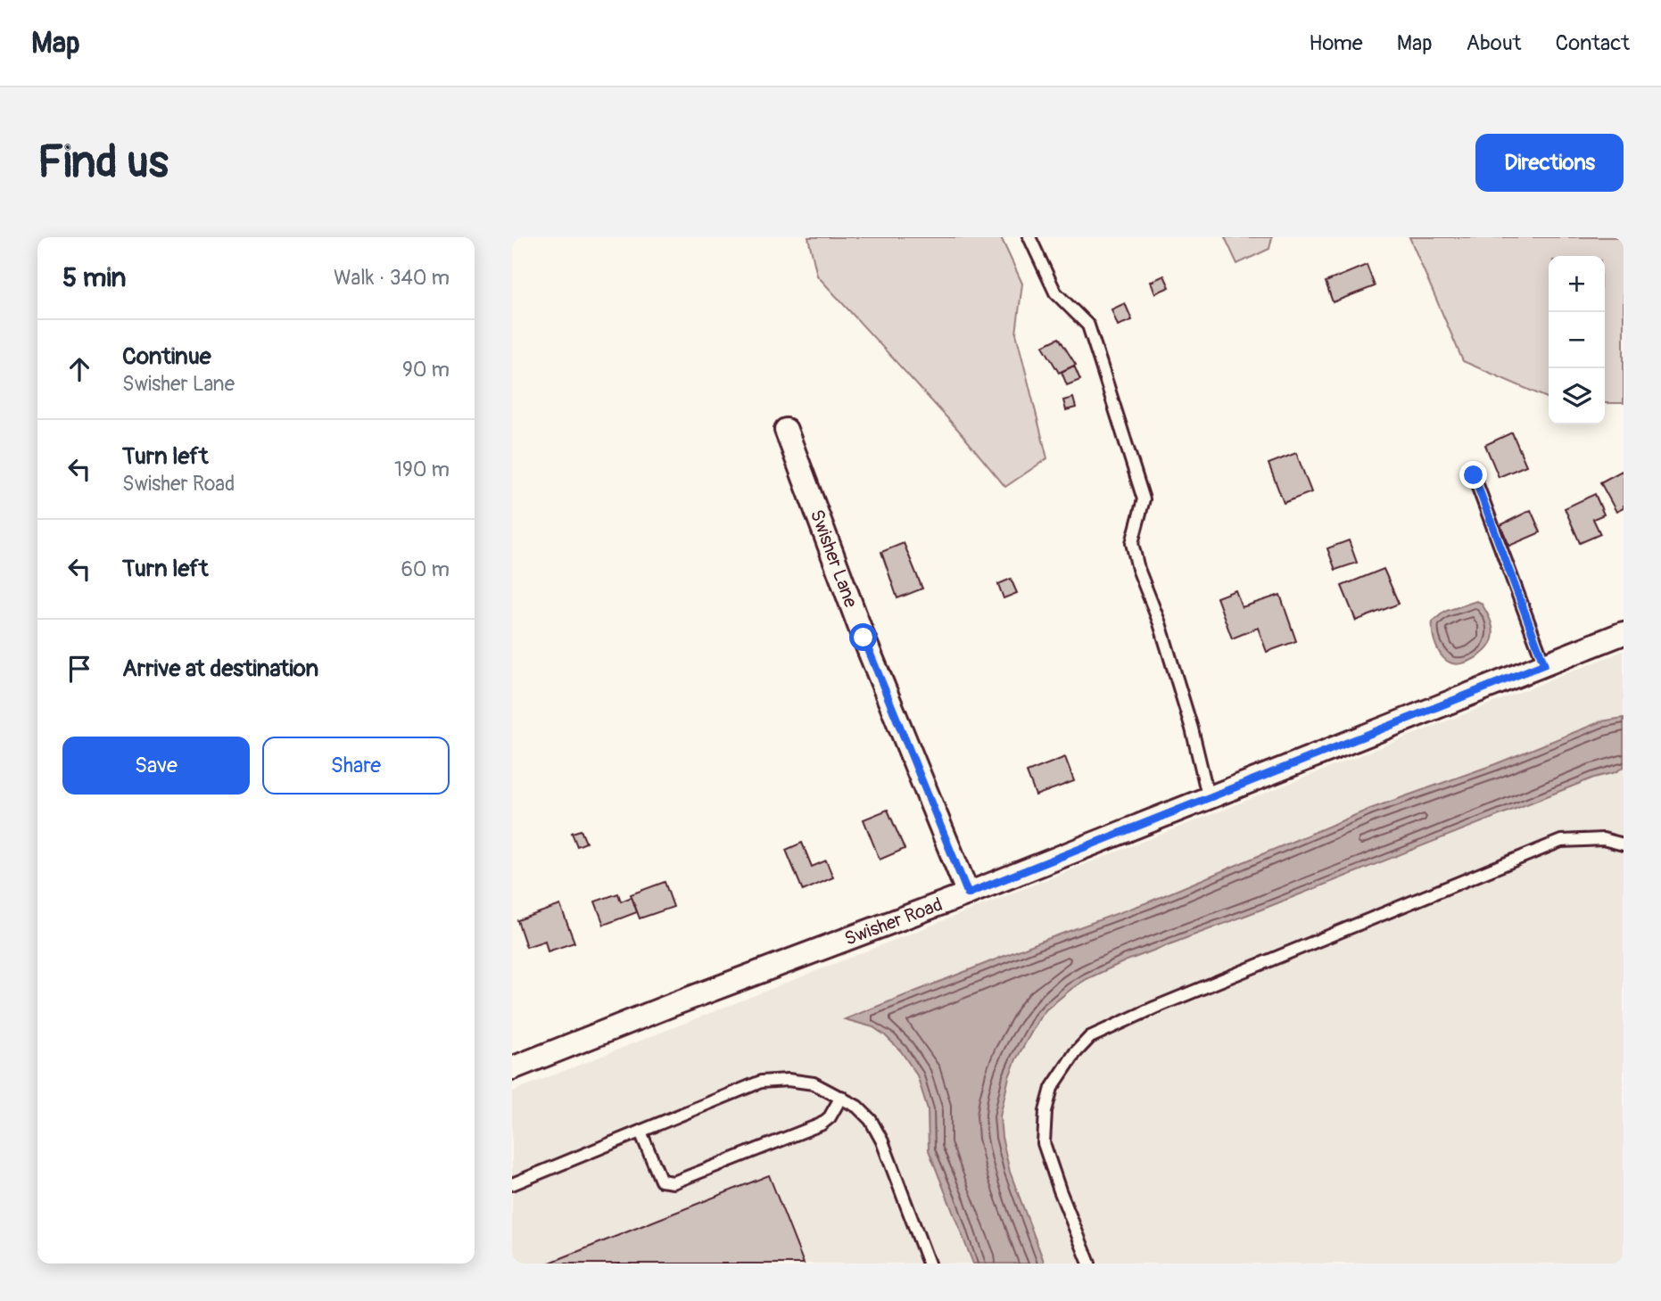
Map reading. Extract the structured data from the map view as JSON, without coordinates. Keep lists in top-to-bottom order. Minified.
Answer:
{"streets":{"street":["Swisher Lane","Swisher Road"]},"crossings":[["Swisher Lane","Swisher Road"]],"page":{"header":"Map","nav":["Home","Map","About","Contact"],"buttons":["Directions",["Save","Share"]],"title":"Find us","heading":["5 min","Walk · 340 m"],"map_buttons":["+","−"],"list":[["Continue","Swisher Lane","90 m"],["Turn left","Swisher Road","190 m"],["Turn left","60 m"],"Arrive at destination"]}}
